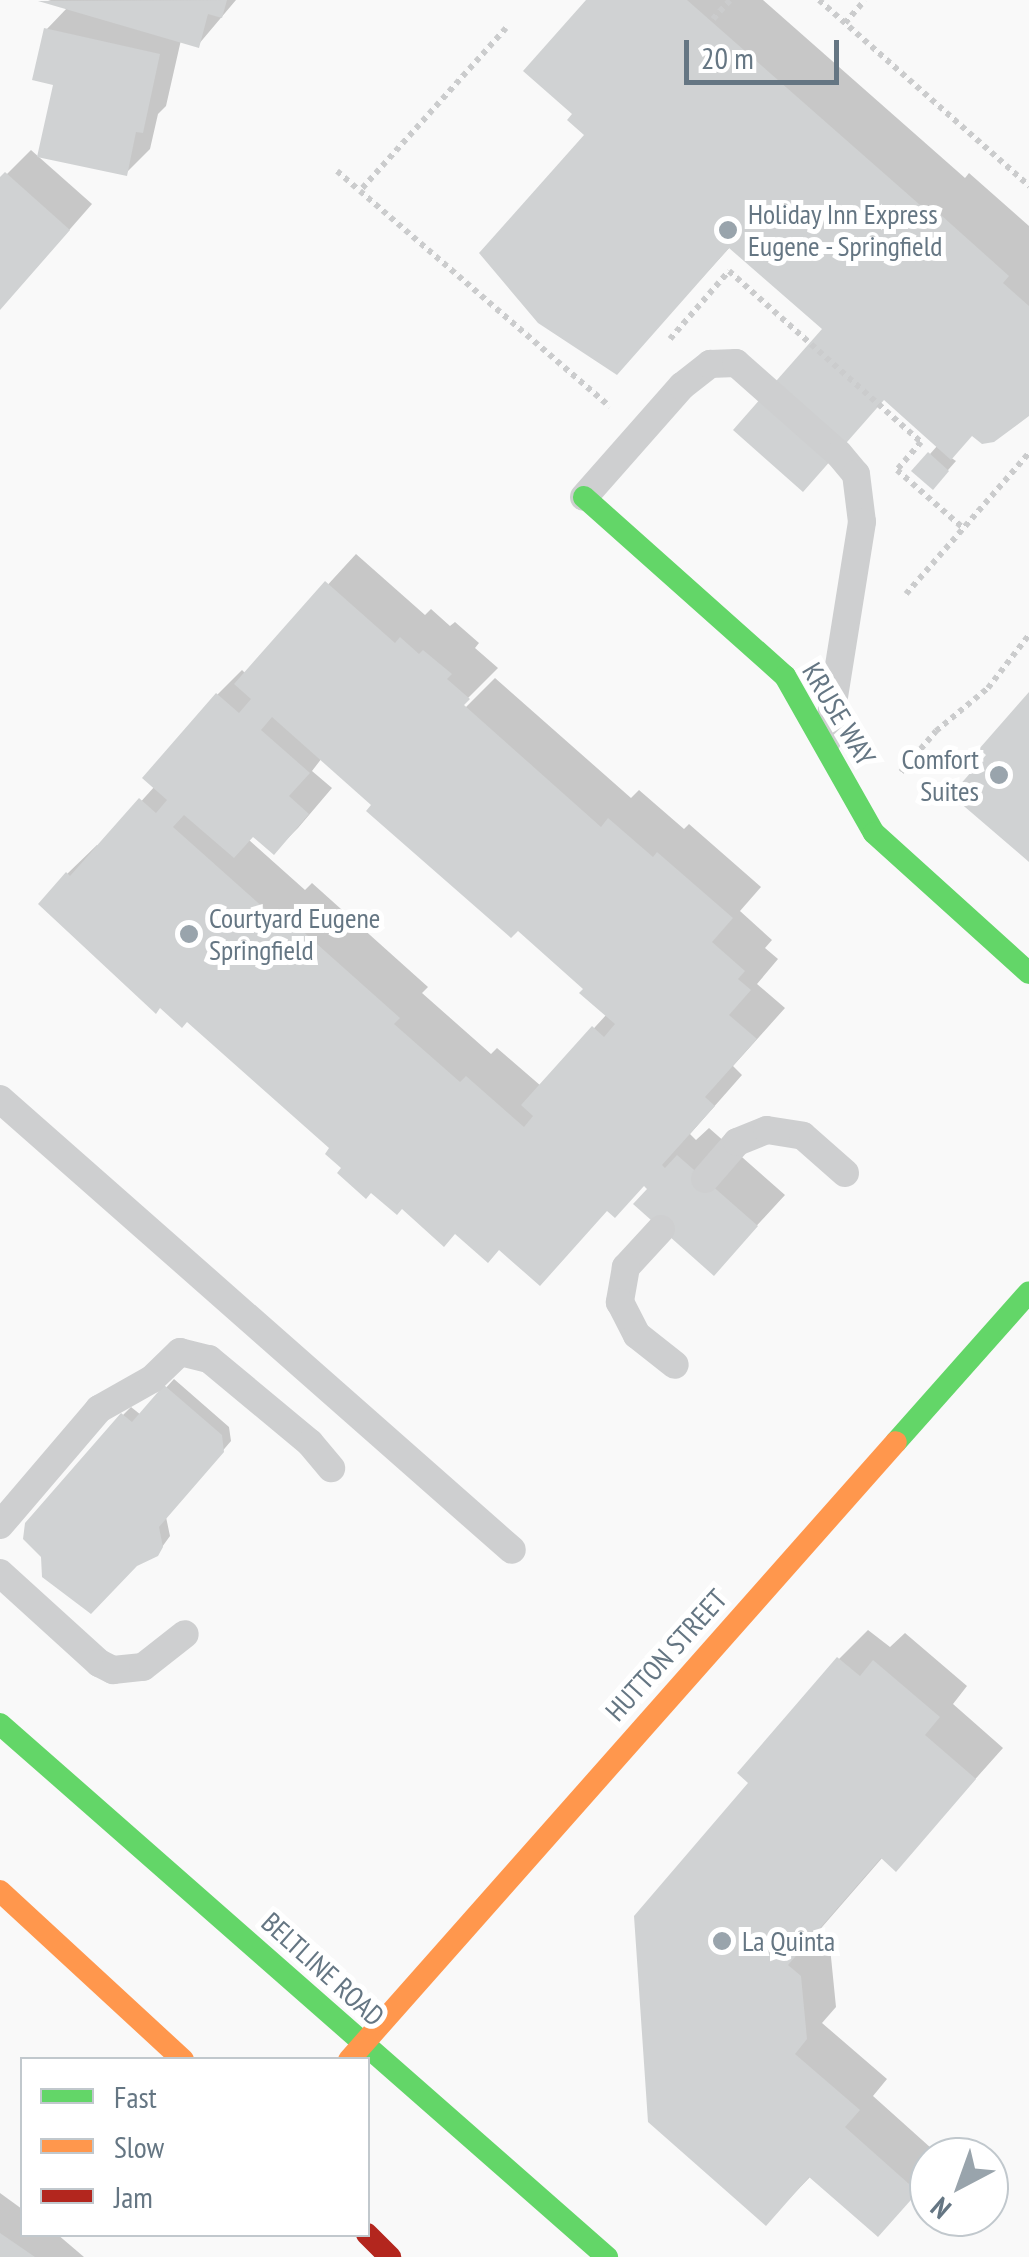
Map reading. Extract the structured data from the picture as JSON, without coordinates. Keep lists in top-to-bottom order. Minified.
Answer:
{"streets":{"street":["KRUSE WAY","HUTTON STREET","BELTLINE ROAD"]},"crossings":[["HUTTON STREET","BELTLINE ROAD"]],"places":["Holiday Inn Express Eugene - Springfield","Comfort Suites","Courtyard Eugene Springfield","La Quinta"],"legend":["Fast","Slow","Jam"],"scale_bar":"20 m","north":"bottom left"}
